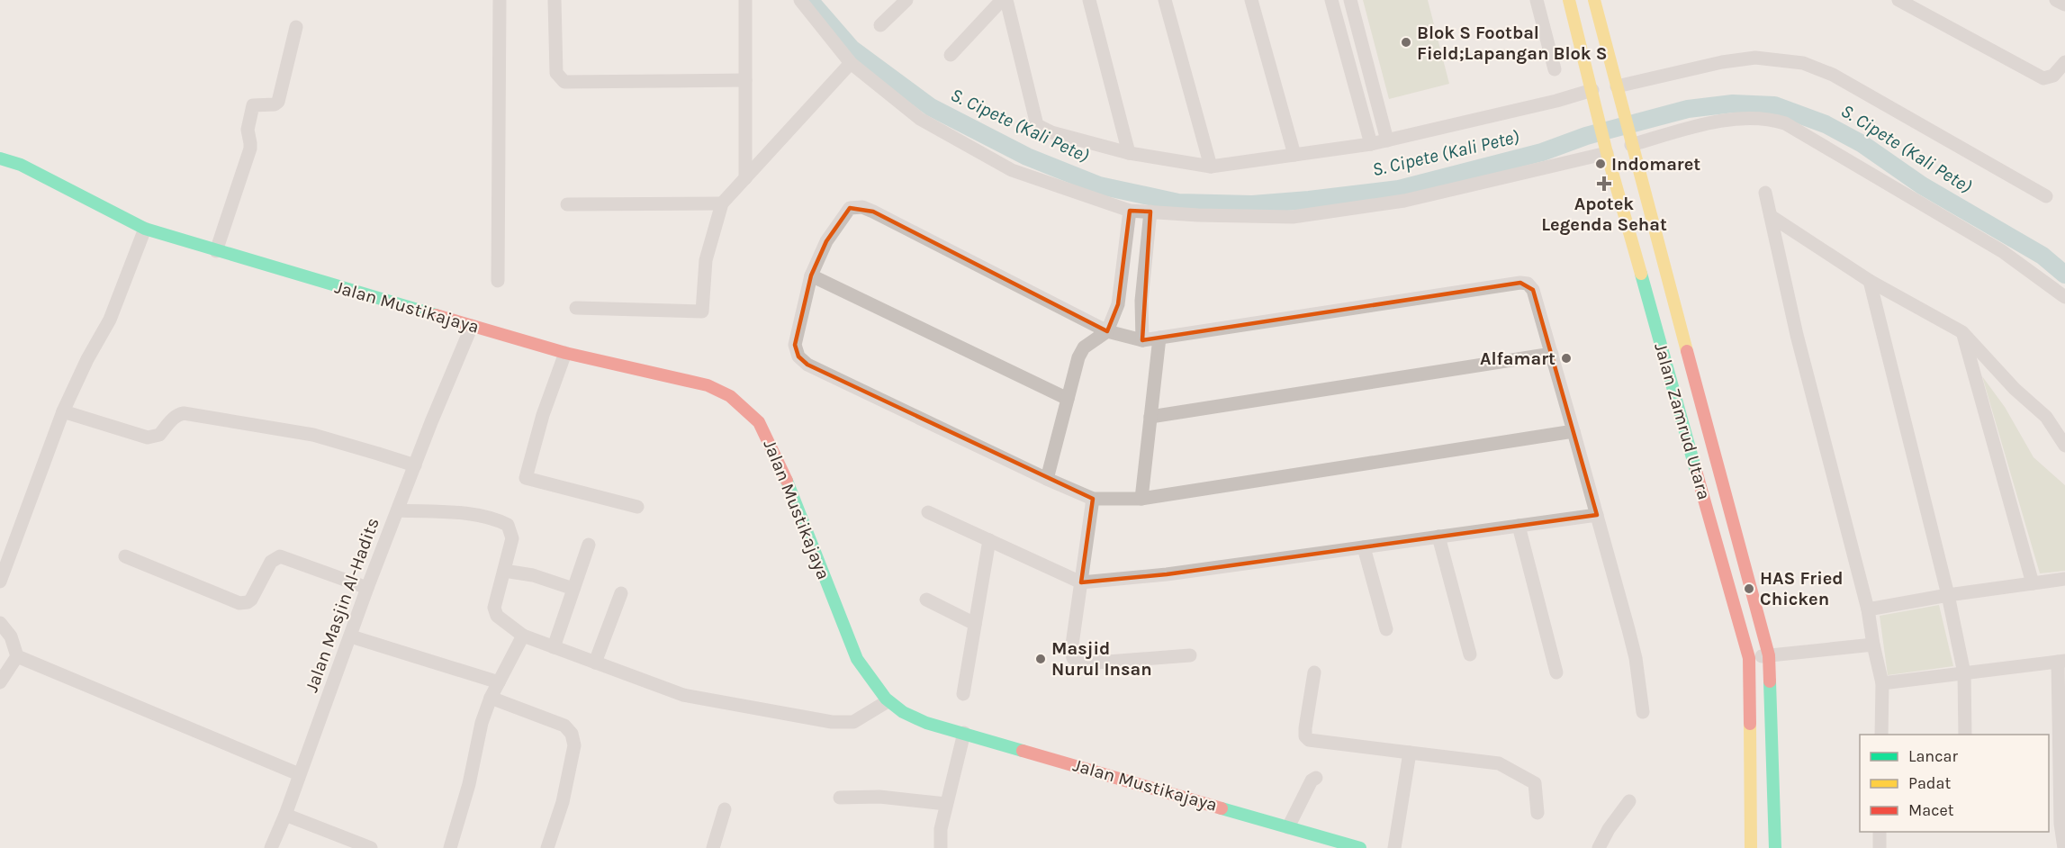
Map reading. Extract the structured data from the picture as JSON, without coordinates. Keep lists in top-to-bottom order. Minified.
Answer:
{"streets":{"street":["Jalan Mustikajaya","Jalan Zamrud Utara","Jalan Masjin Al-Hadits"]},"crossings":[["Jalan Mustikajaya","Jalan Masjin Al-Hadits"]],"water":["S. Cipete (Kali Pete)"],"places":{"other":["Blok S Footbal Field;Lapangan Blok S","Indomaret","Alfamart","HAS Fried Chicken","Masjid Nurul Insan"],"health":["Apotek Legenda Sehat"]},"legend":["Lancar","Padat","Macet"]}
